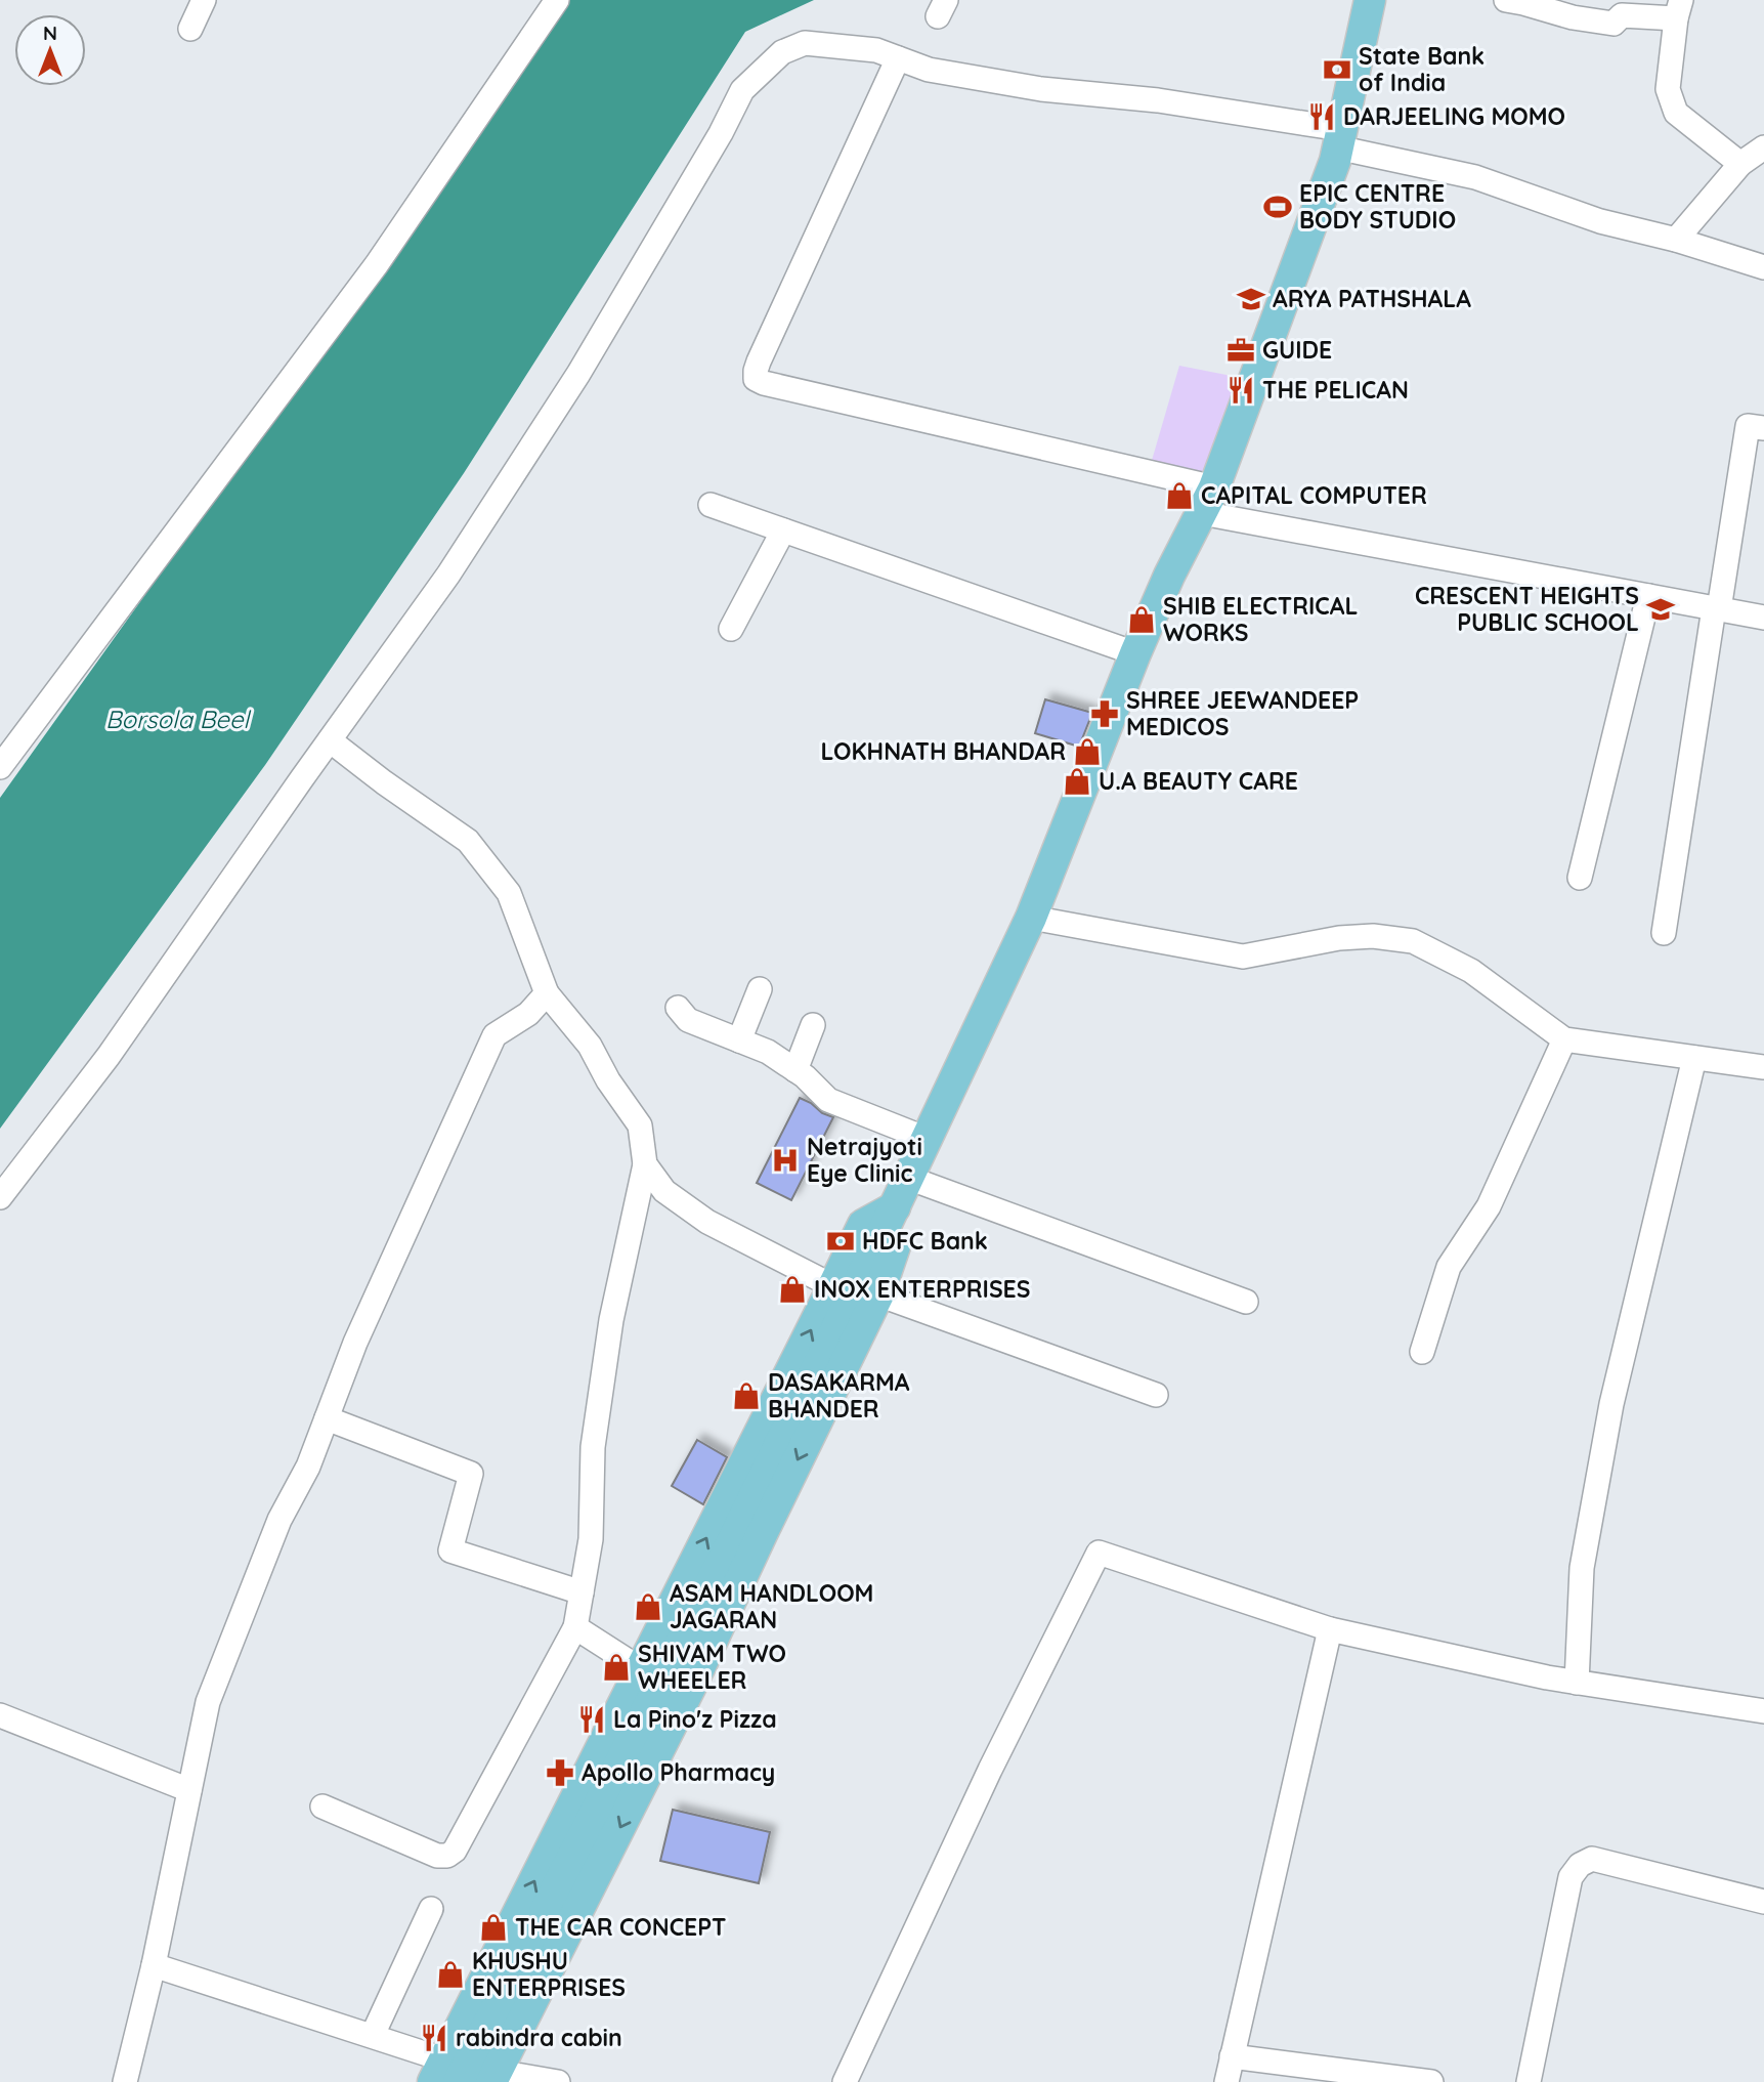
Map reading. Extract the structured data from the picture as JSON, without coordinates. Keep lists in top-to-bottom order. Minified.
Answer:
{"water":["Borsola Beel"],"places":{"bank":["State Bank of India","HDFC Bank"],"restaurant":["DARJEELING MOMO","THE PELICAN","La Pino'z Pizza","rabindra cabin"],"sports":["EPIC CENTRE BODY STUDIO"],"school or university":["ARYA PATHSHALA","CRESCENT HEIGHTS PUBLIC SCHOOL"],"office":["GUIDE"],"shop":["CAPITAL COMPUTER","SHIB ELECTRICAL WORKS","LOKHNATH BHANDAR","U.A BEAUTY CARE","INOX ENTERPRISES","DASAKARMA BHANDER","ASAM HANDLOOM JAGARAN","SHIVAM TWO WHEELER","THE CAR CONCEPT","KHUSHU ENTERPRISES"],"pharmacy":["SHREE JEEWANDEEP MEDICOS","Apollo Pharmacy"],"hospital":["Netrajyoti Eye Clinic"]},"north":"top"}
